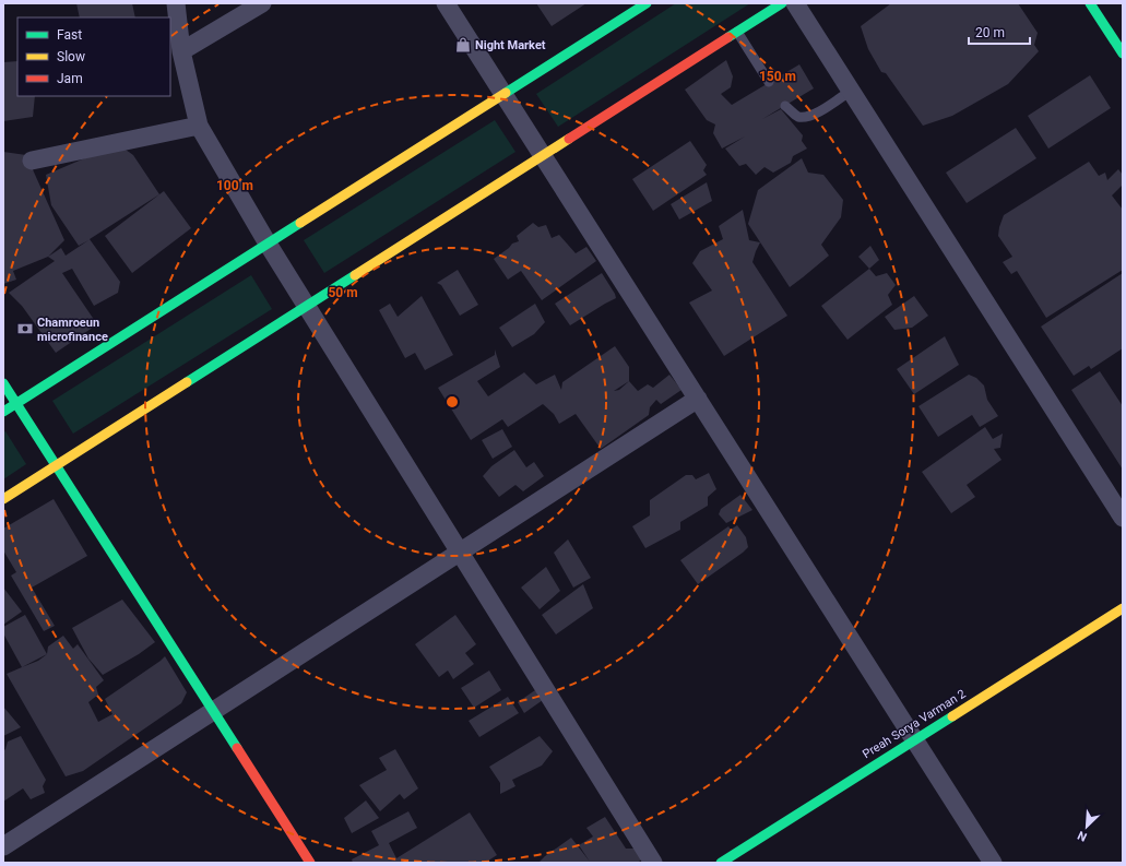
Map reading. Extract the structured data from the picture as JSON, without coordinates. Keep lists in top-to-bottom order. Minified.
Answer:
{"streets":{"street":["Preah Sorya Varman 2"]},"places":{"shop":["Night Market"],"bank":["Chamroeun microfinance"]},"legend":["Fast","Slow","Jam"],"scale_bar":"20 m","north":"bottom left","rings":["150 m","100 m","50 m"]}
